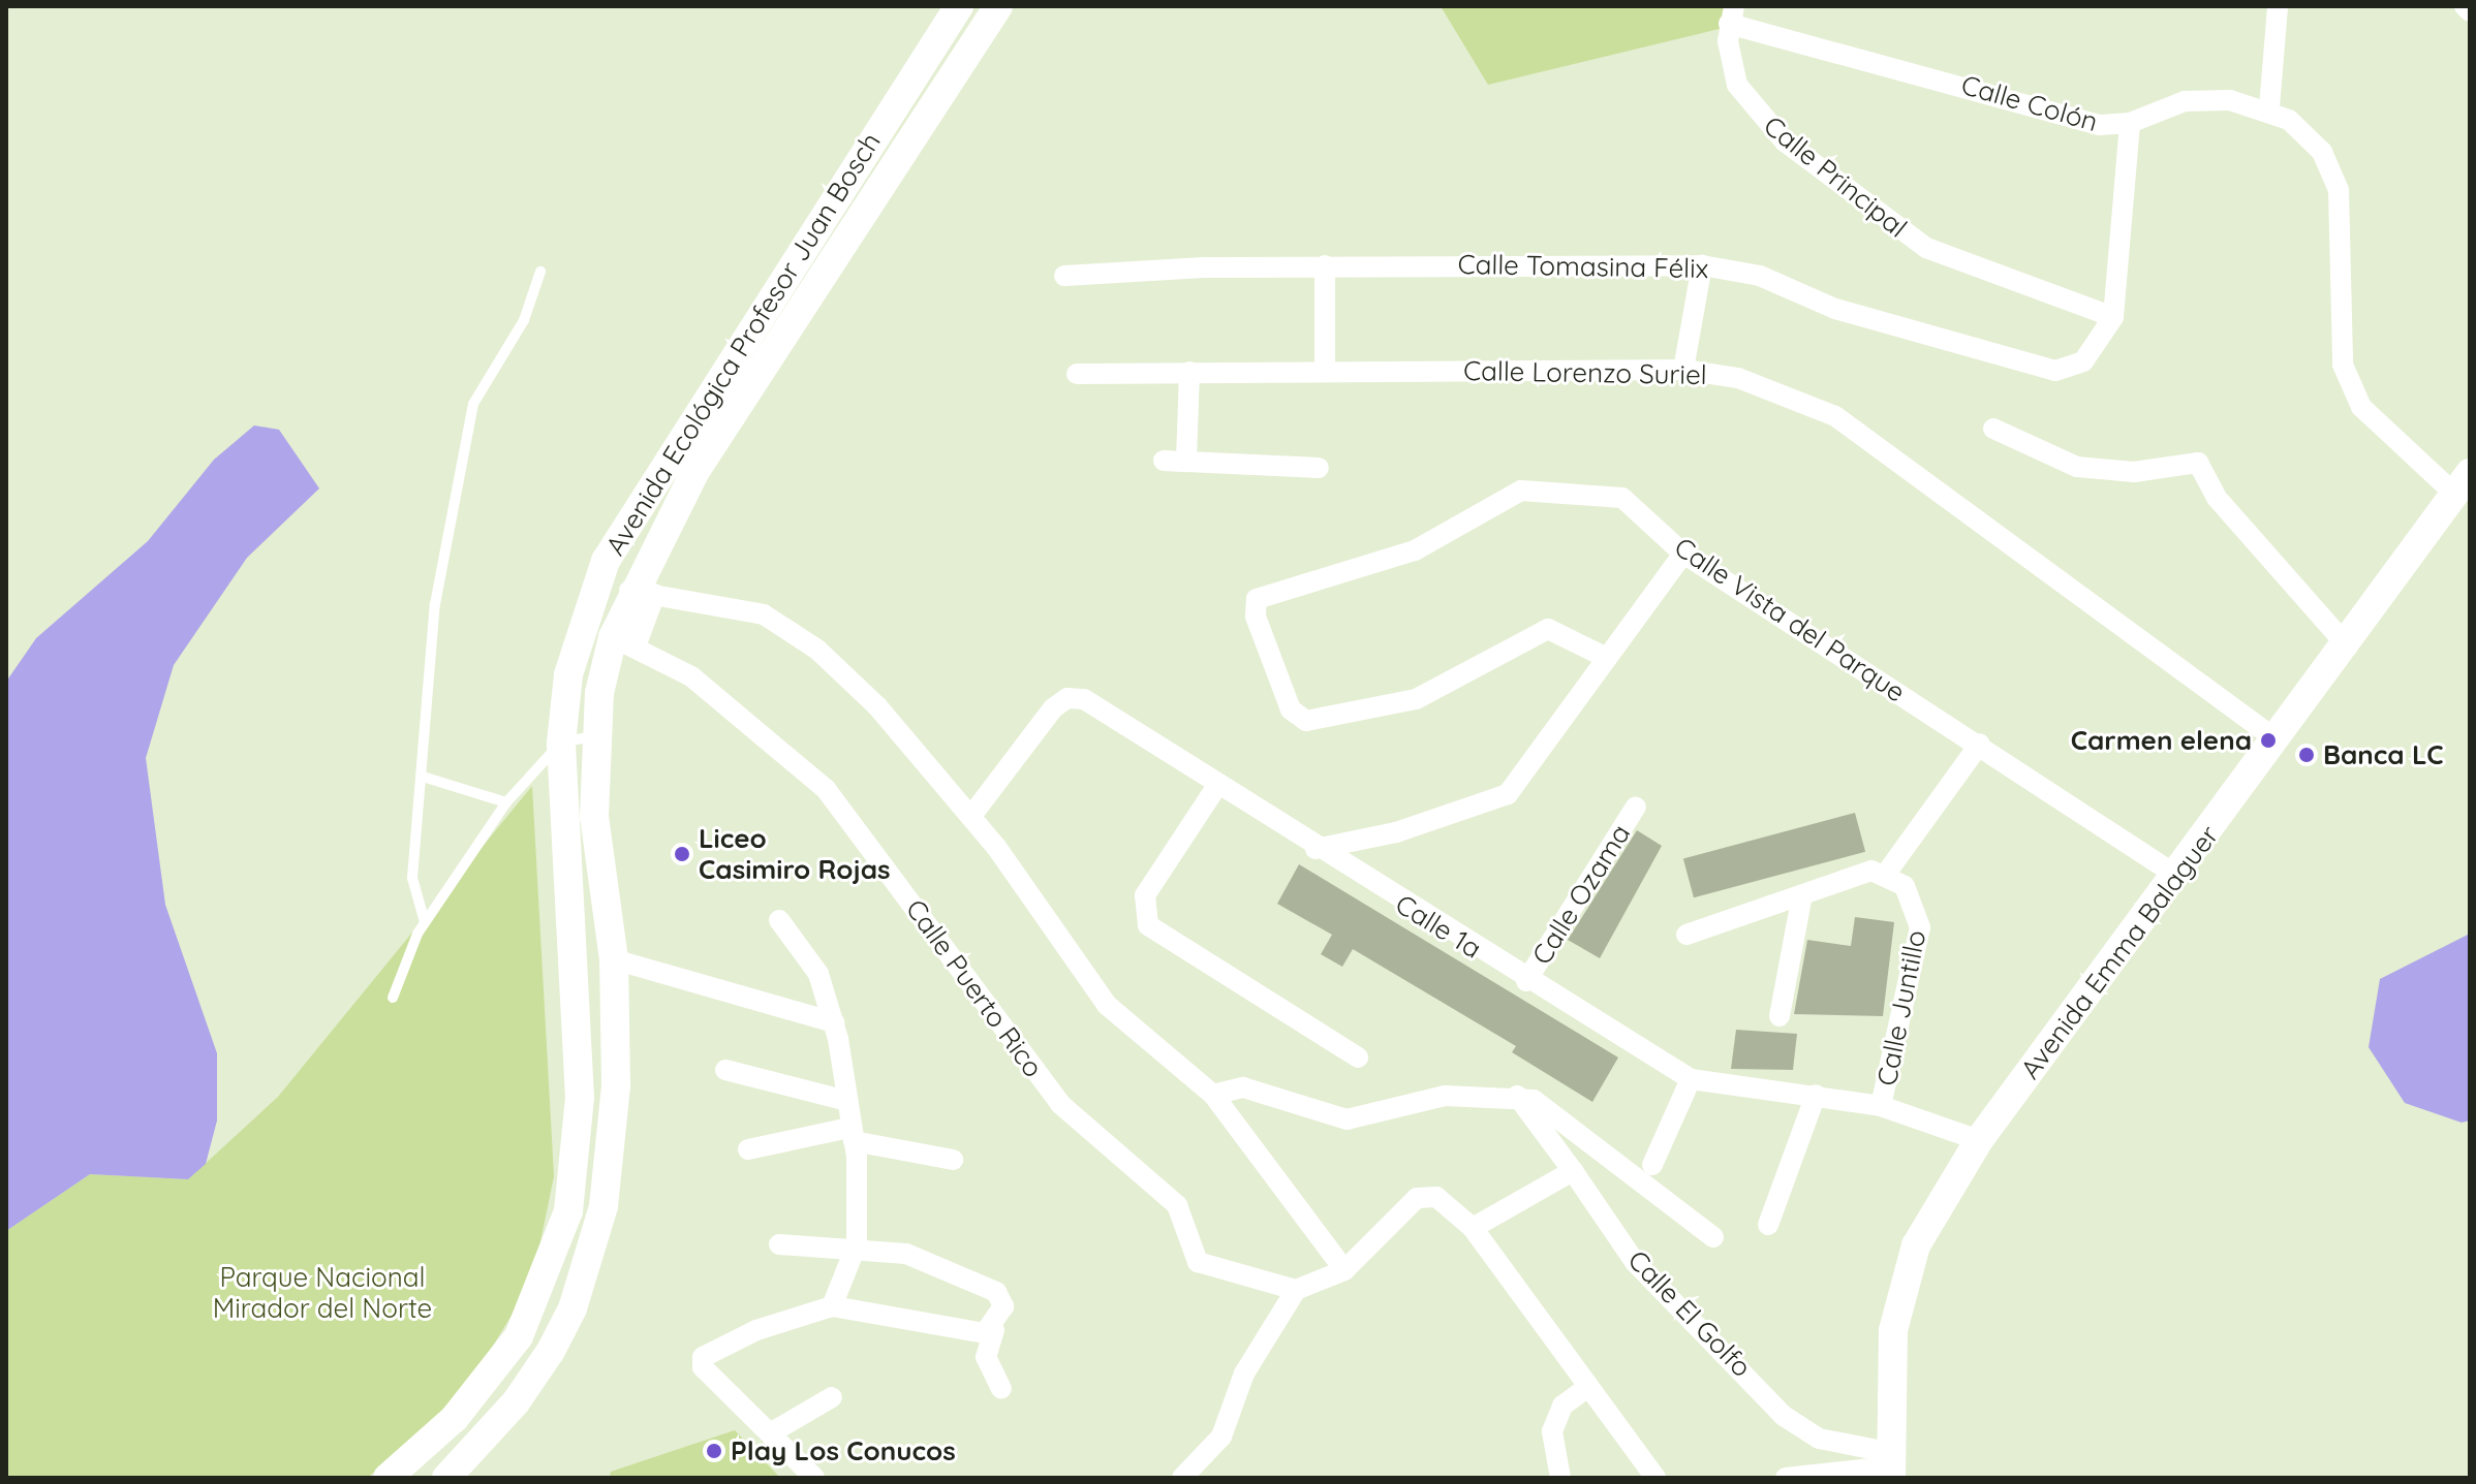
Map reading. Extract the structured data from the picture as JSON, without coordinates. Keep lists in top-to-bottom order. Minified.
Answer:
{"streets":{"street":["Calle Colón","Calle Principal","Calle Tomasina Félix","Avenida Ecológica Profesor Juan Bosch","Calle Lorenzo Suriel","Calle Vista del Parque","Calle Ozama","Calle 1a","Avenida Emma Balaguer","Calle Puerto Rico","Calle Juntillo","Calle El Golfo"]},"crossings":[["Calle Colón","Calle Principal"],["Calle Colón","Calle Tomasina Félix"],["Calle Principal","Calle Tomasina Félix"],["Avenida Ecológica Profesor Juan Bosch","Calle Puerto Rico"],["Calle Lorenzo Suriel","Avenida Emma Balaguer"],["Calle Vista del Parque","Avenida Emma Balaguer"],["Calle Ozama","Calle 1a"],["Calle 1a","Avenida Emma Balaguer"],["Calle 1a","Calle Juntillo"],["Avenida Emma Balaguer","Calle El Golfo"]],"parks":["Parque Nacional Mirador del Norte"],"places":["Carmen elena","Banca LC","Liceo Casimiro Rojas","Play Los Conucos"]}
